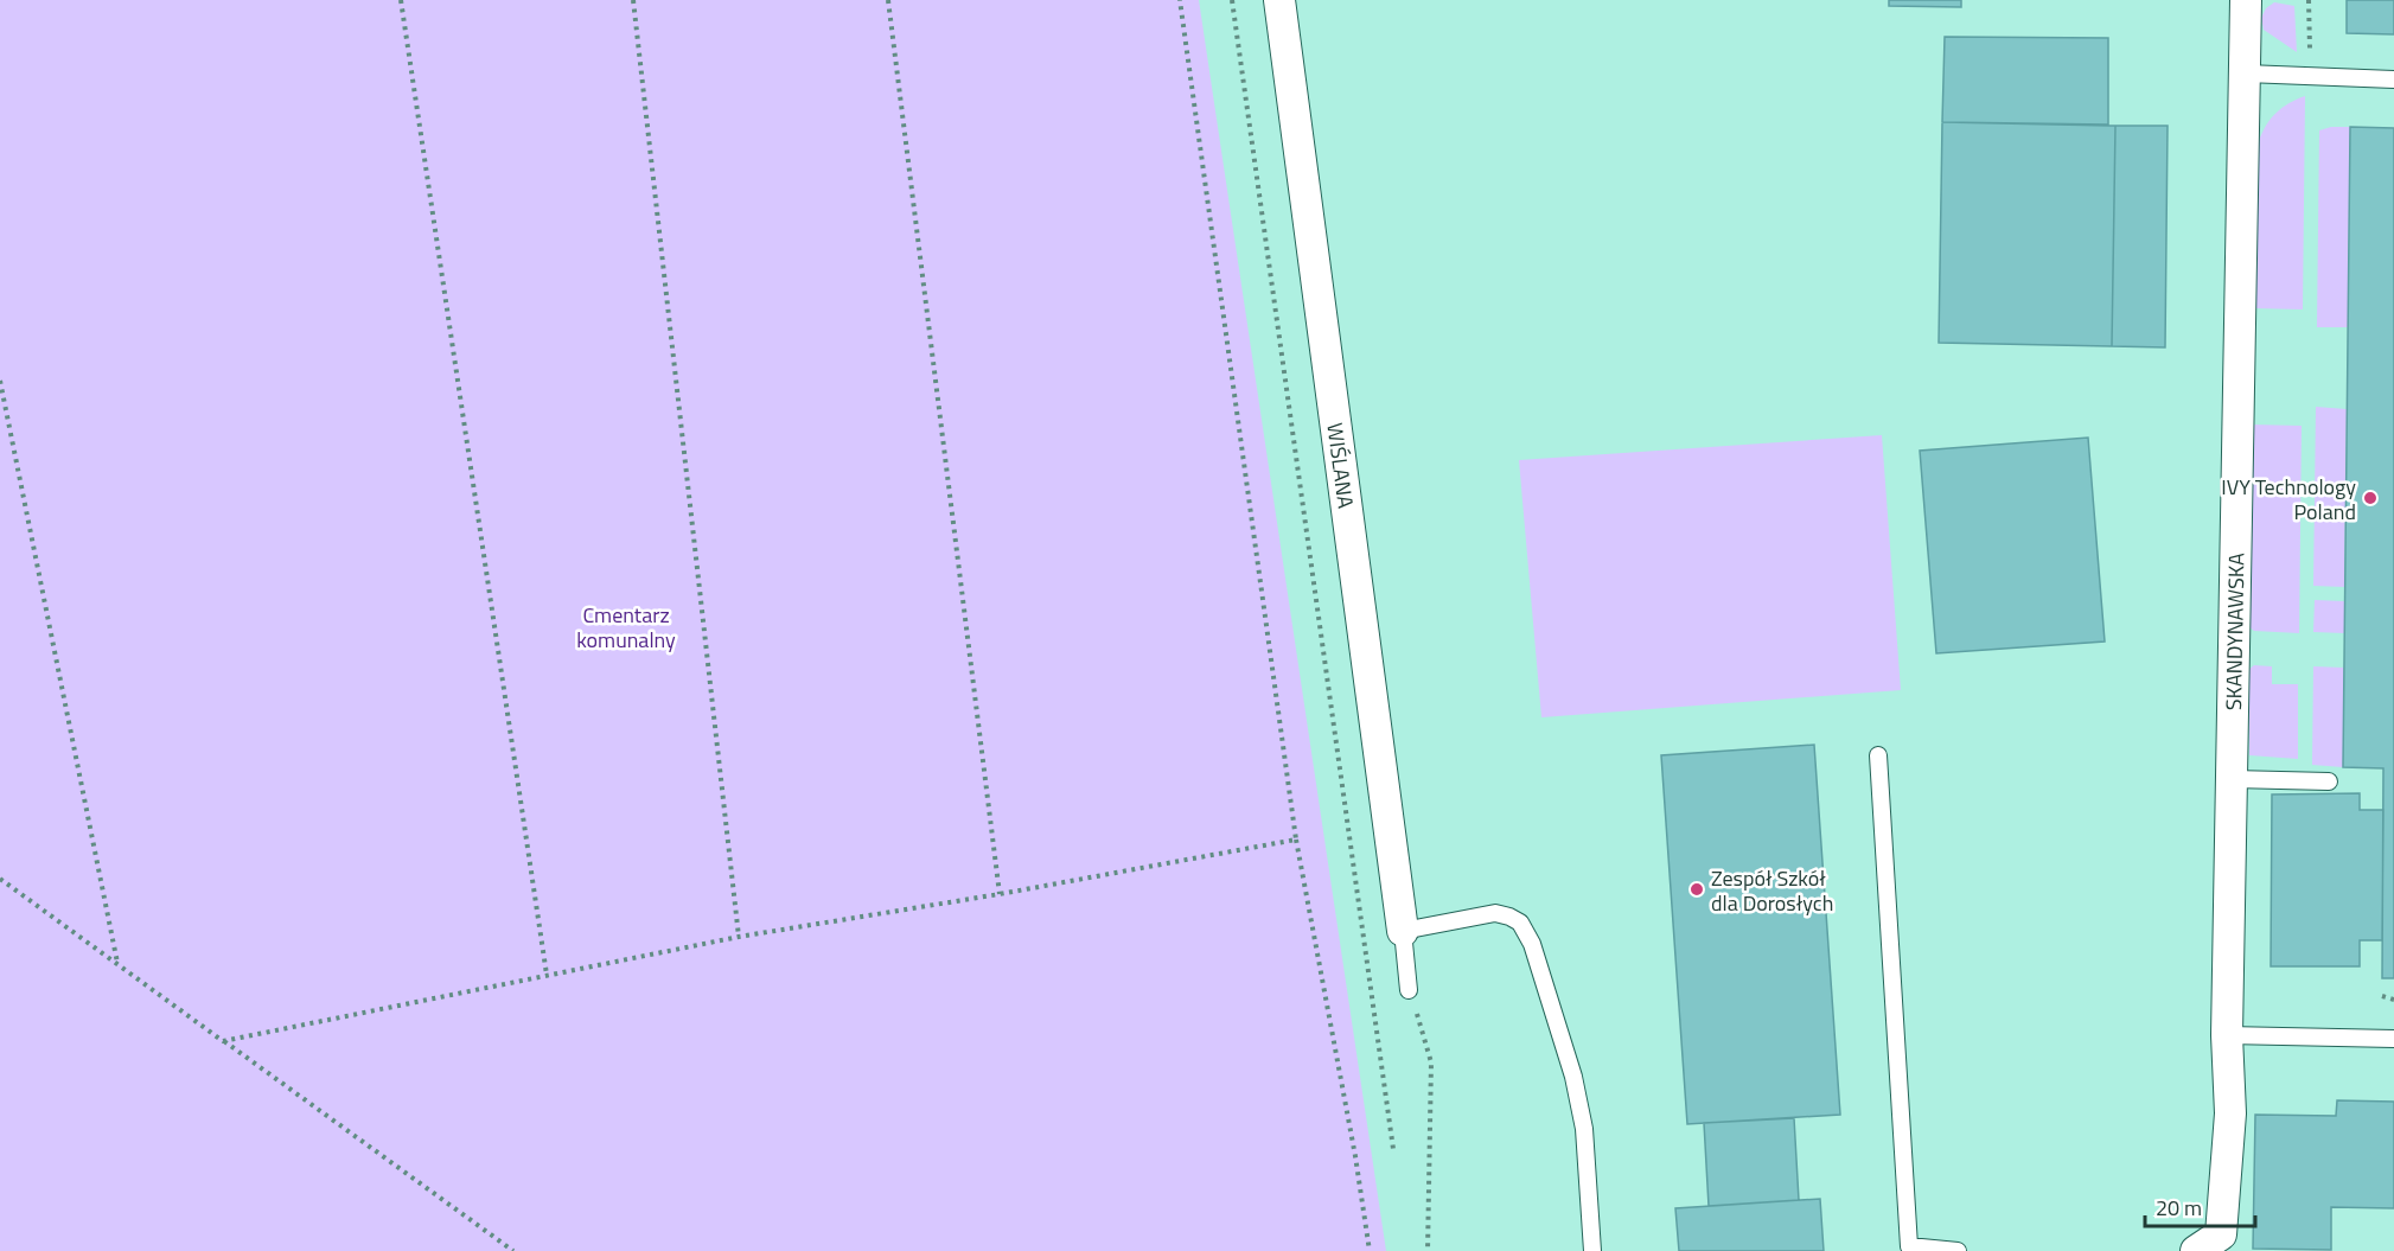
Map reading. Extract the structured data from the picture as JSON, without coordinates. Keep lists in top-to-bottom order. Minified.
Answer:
{"streets":{"street":["WIŚLANA","SKANDYNAWSKA"]},"parks":["Cmentarz komunalny"],"places":["IVY Technology Poland","Zespół Szkół dla Dorosłych"],"scale_bar":"20 m"}
